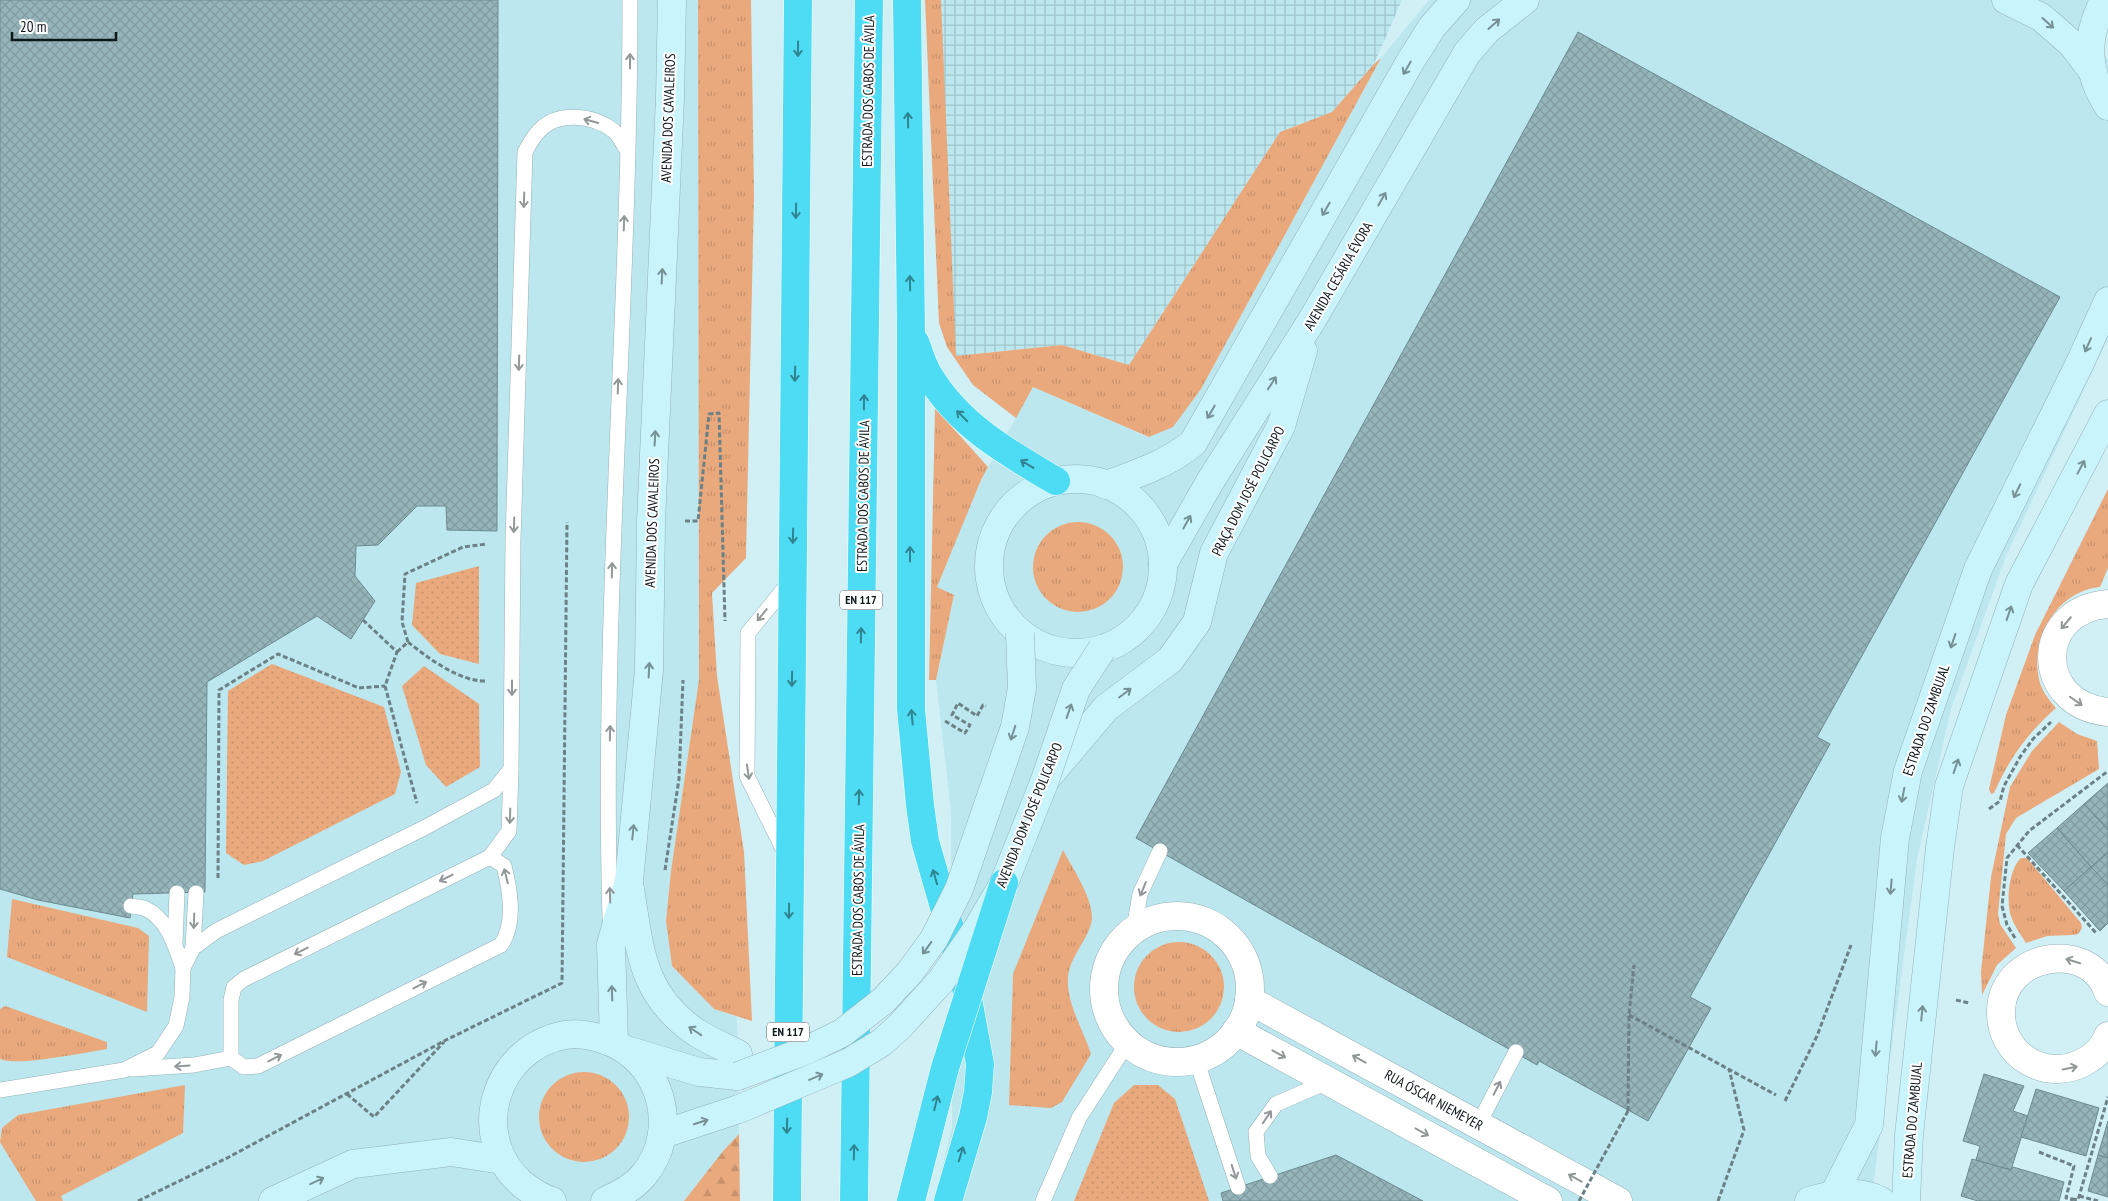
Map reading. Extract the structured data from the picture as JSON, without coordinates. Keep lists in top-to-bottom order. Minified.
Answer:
{"streets":{"highway":["ESTRADA DOS CABOS DE ÁVILA","EN 117"],"street":["AVENIDA DOS CAVALEIROS","AVENIDA CESÁRIA ÉVORA","PRAÇA DOM JOSÉ POLICARPO","ESTRADA DO ZAMBUJAL","AVENIDA DOM JOSÉ POLICARPO","RUA ÓSCAR NIEMEYER"]},"crossings":[["AVENIDA CESÁRIA ÉVORA","PRAÇA DOM JOSÉ POLICARPO"],["AVENIDA CESÁRIA ÉVORA","AVENIDA DOM JOSÉ POLICARPO"],["PRAÇA DOM JOSÉ POLICARPO","AVENIDA DOM JOSÉ POLICARPO"]],"one_way":["AVENIDA DOS CAVALEIROS","AVENIDA DOM JOSÉ POLICARPO"],"scale_bar":"20 m"}
